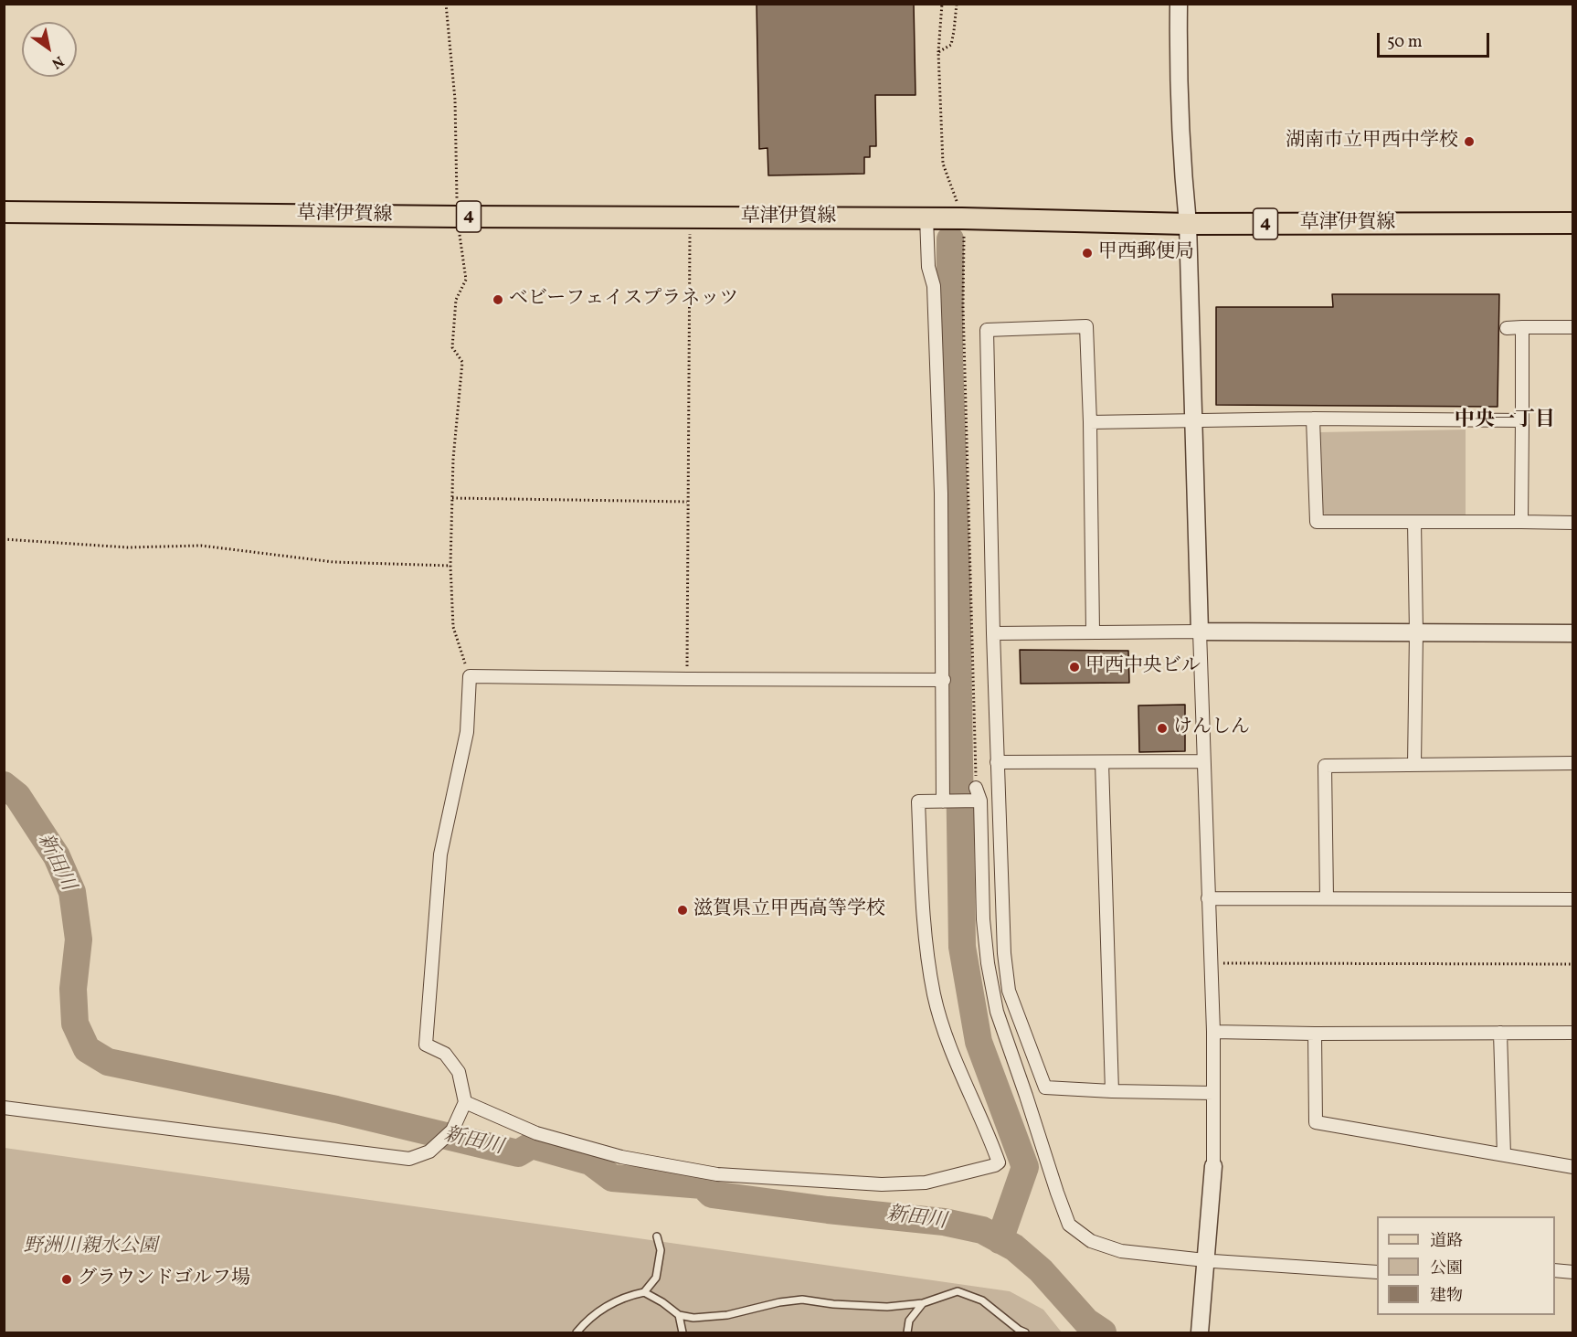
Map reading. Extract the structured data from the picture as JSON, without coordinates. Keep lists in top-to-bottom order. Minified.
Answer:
{"streets":{"main road":["草津伊賀線","4"]},"districts":["中央一丁目"],"water":["新田川"],"parks":["野洲川親水公園"],"places":["湖南市立甲西中学校","甲西郵便局","ベビーフェイスプラネッツ","甲西中央ビル","けんしん","滋賀県立甲西高等学校","グラウンドゴルフ場"],"legend":["道路","公園","建物"],"scale_bar":"50 m","north":"bottom right"}
